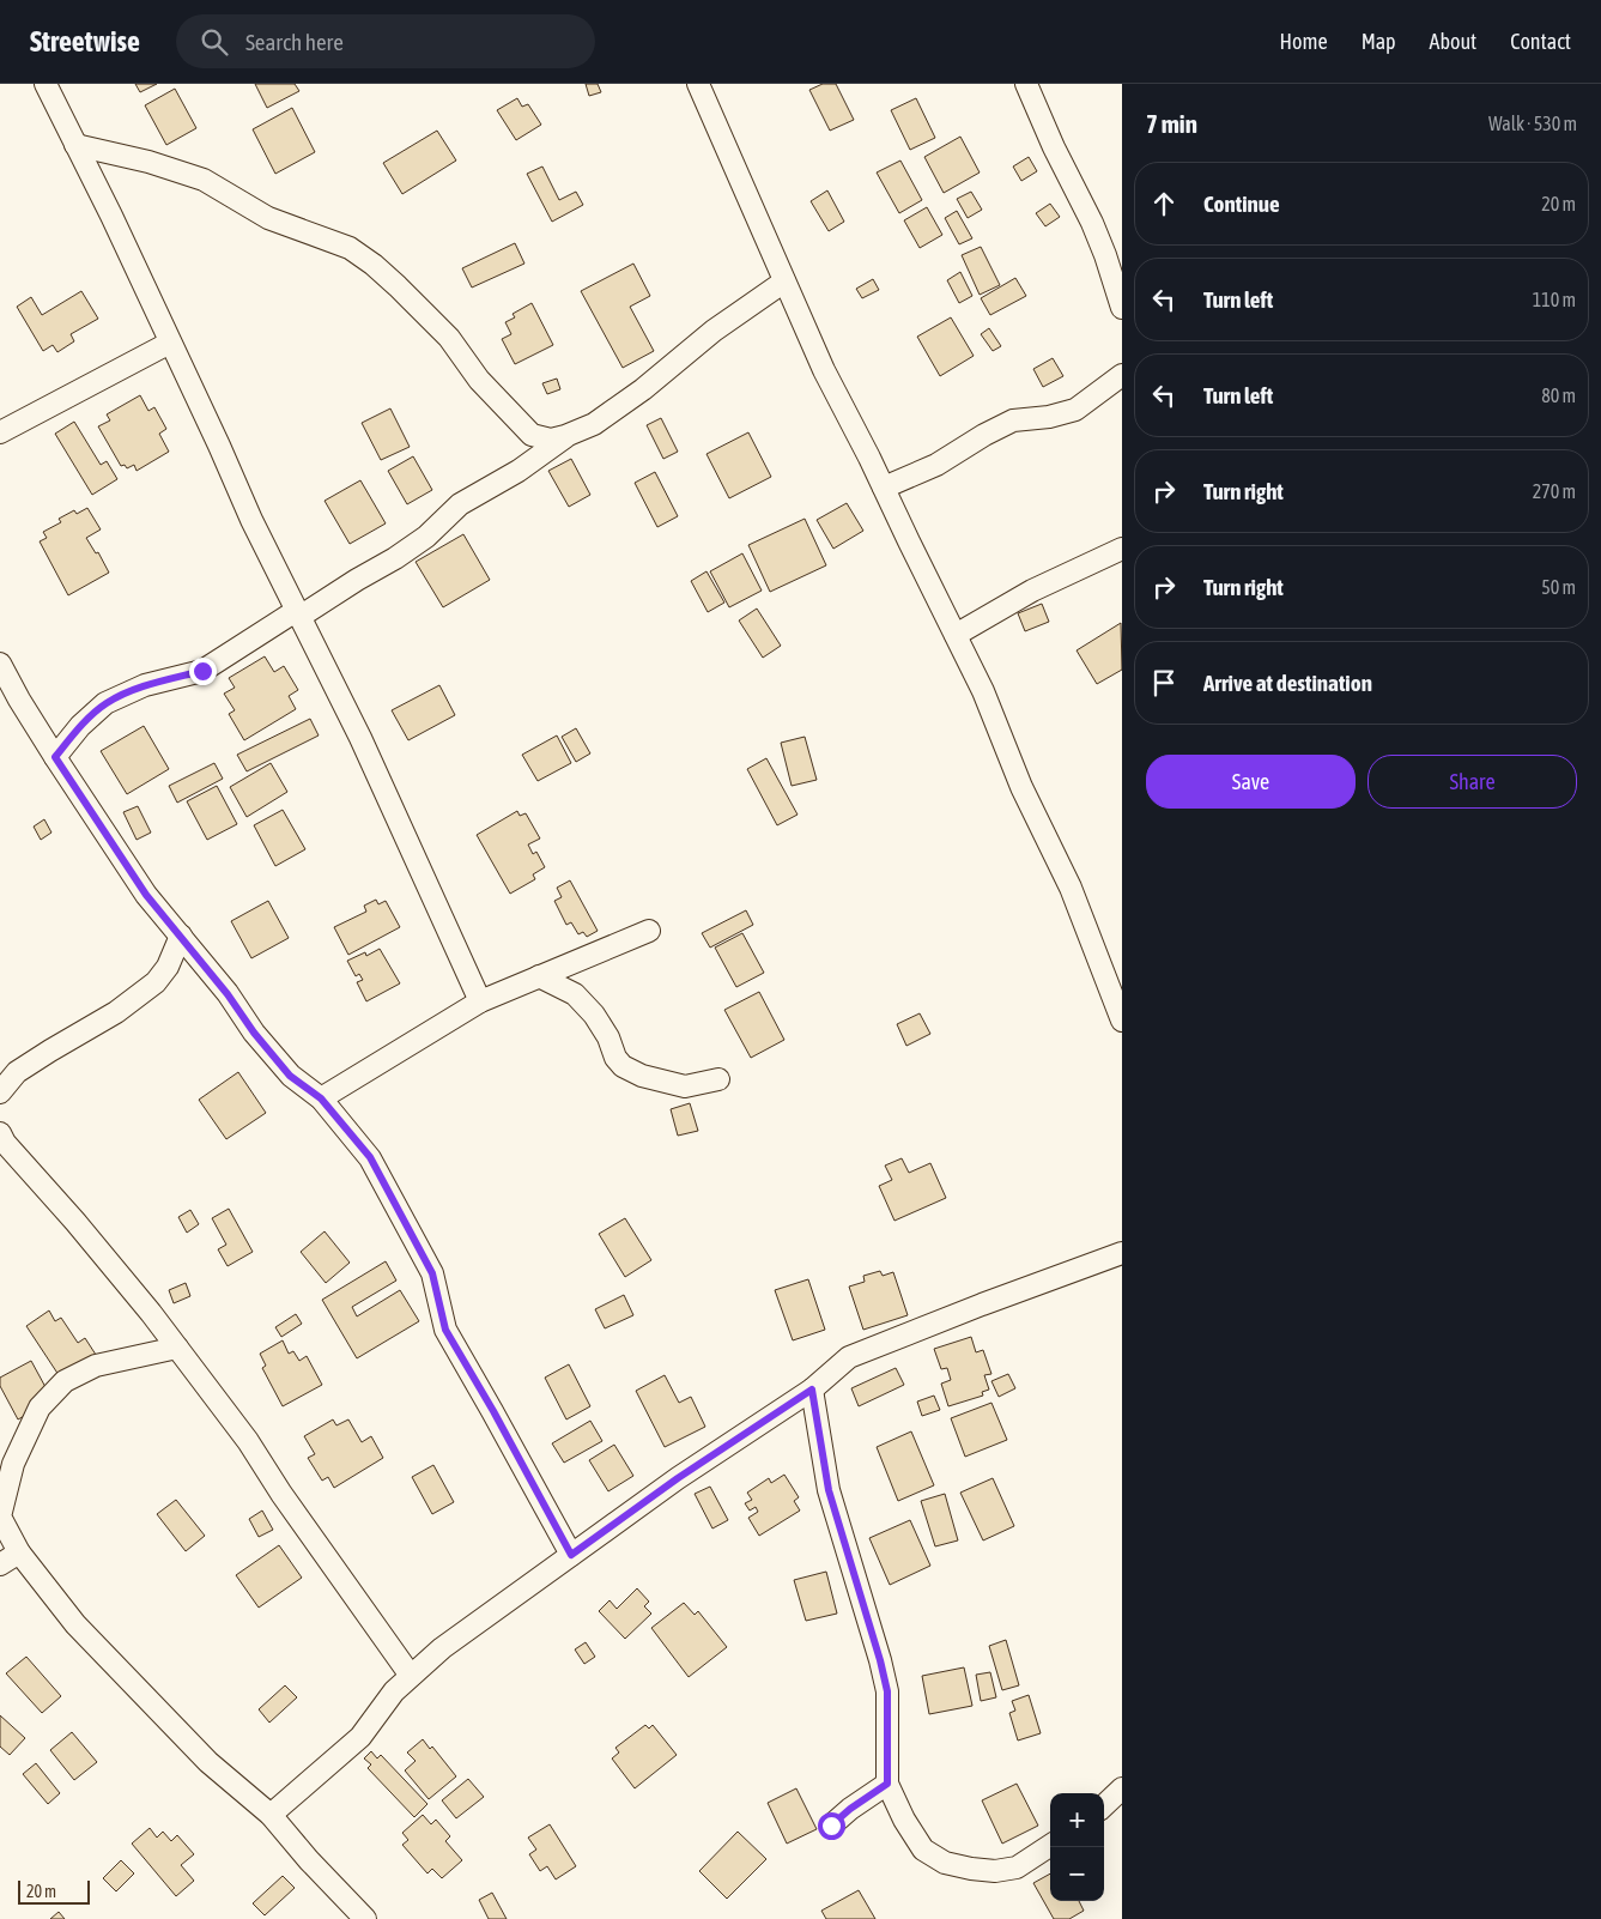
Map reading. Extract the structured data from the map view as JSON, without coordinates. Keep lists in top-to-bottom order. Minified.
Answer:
{"scale_bar":"20 m","page":{"header":"Streetwise","search":"Search here","nav":["Home","Map","About","Contact"],"heading":["7 min","Walk · 530 m"],"list":[["Continue","20 m"],["Turn left","110 m"],["Turn left","80 m"],["Turn right","270 m"],["Turn right","50 m"],"Arrive at destination"],"buttons":["Save","Share"],"map_buttons":["+","−"],"scale":"20 m"}}
